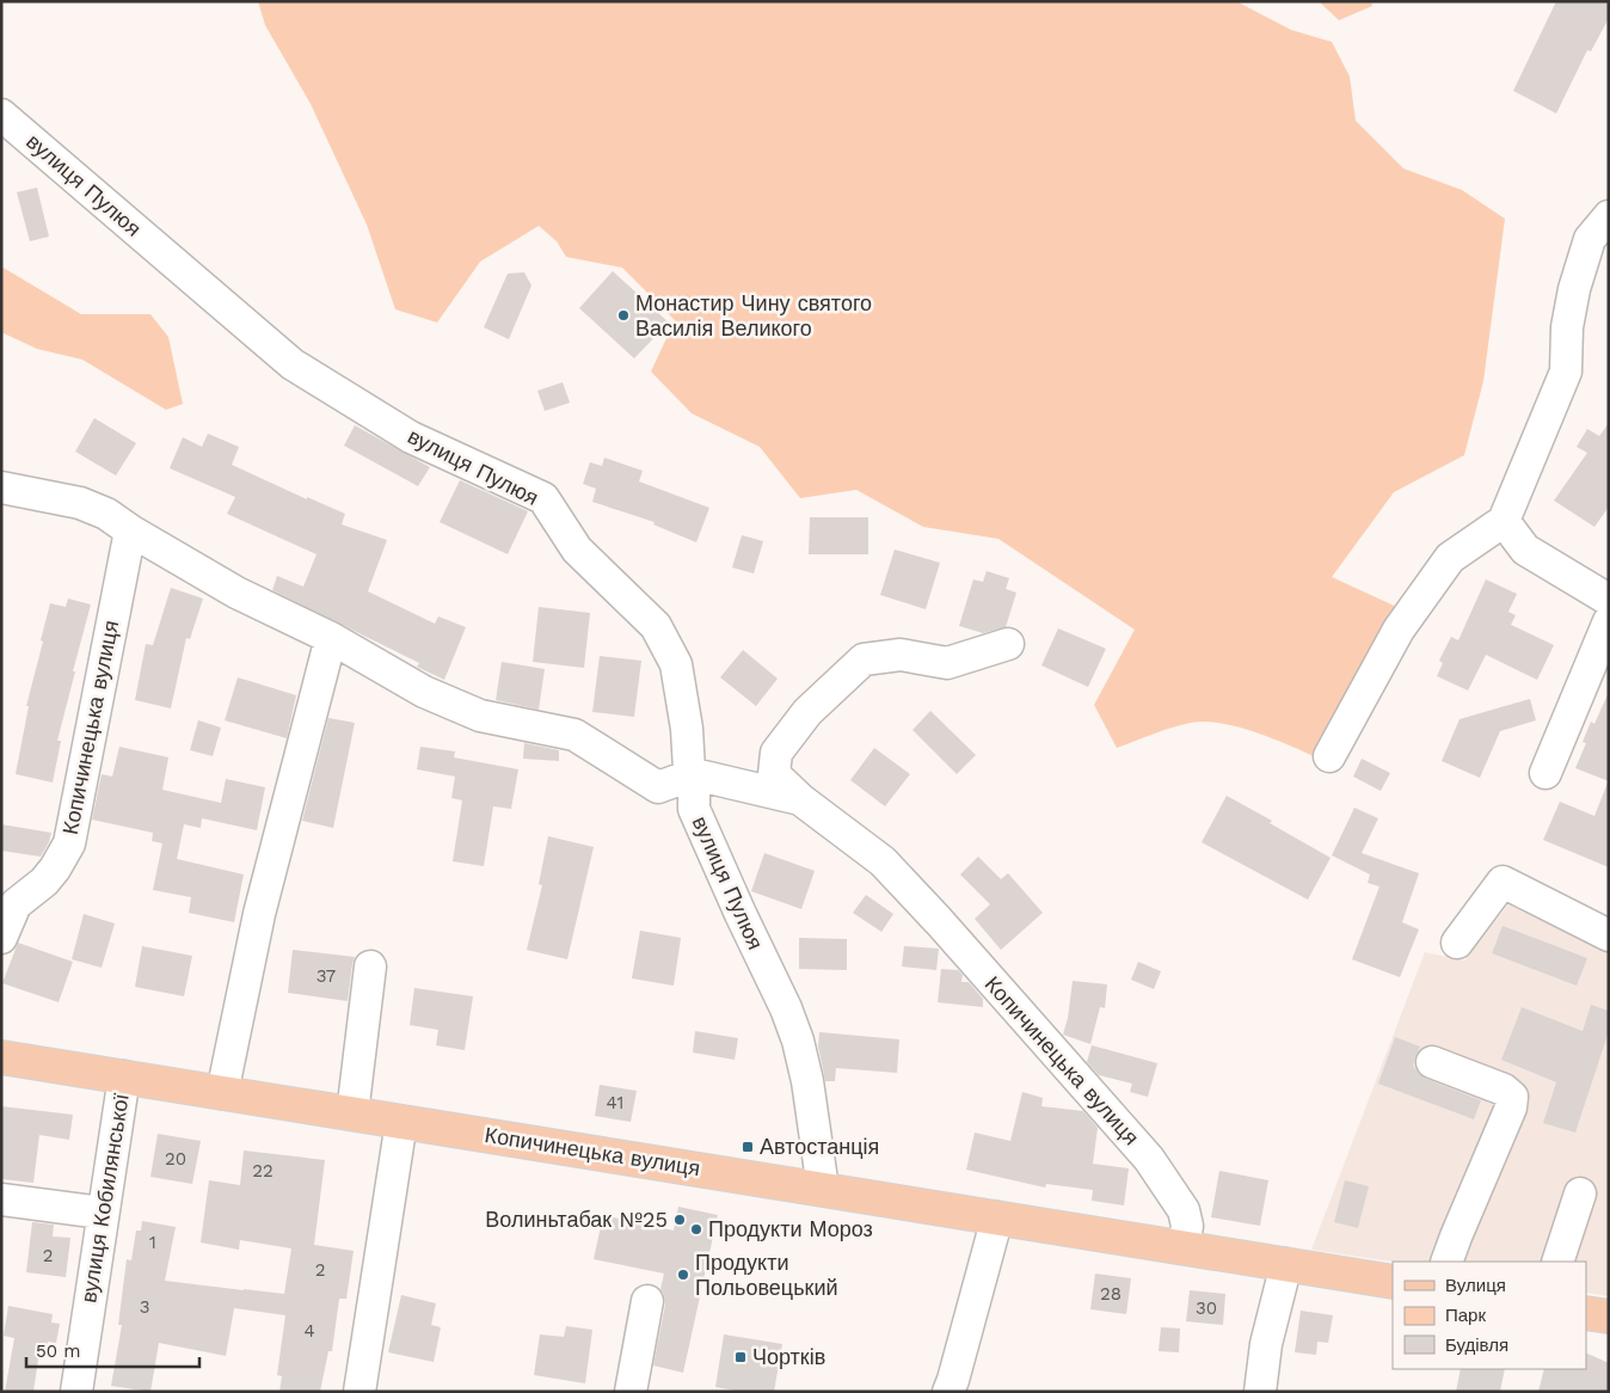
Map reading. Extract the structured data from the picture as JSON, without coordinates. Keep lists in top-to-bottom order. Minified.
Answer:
{"streets":{"main road":["Копичинецька вулиця"],"street":["вулиця Пулюя","вулиця Кобилянської"]},"crossings":[["вулиця Пулюя","Копичинецька вулиця"],["Копичинецька вулиця","вулиця Кобилянської"]],"places":{"other":["Монастир Чину святого Василія Великого","Волиньтабак №25","Продукти Мороз","Продукти Польовецький"],"transit":["Автостанція","Чортків"]},"house_numbers":["37","41","20","22","1","2","2","28","3","30","4"],"legend":["Вулиця","Парк","Будівля"],"scale_bar":"50 m"}
